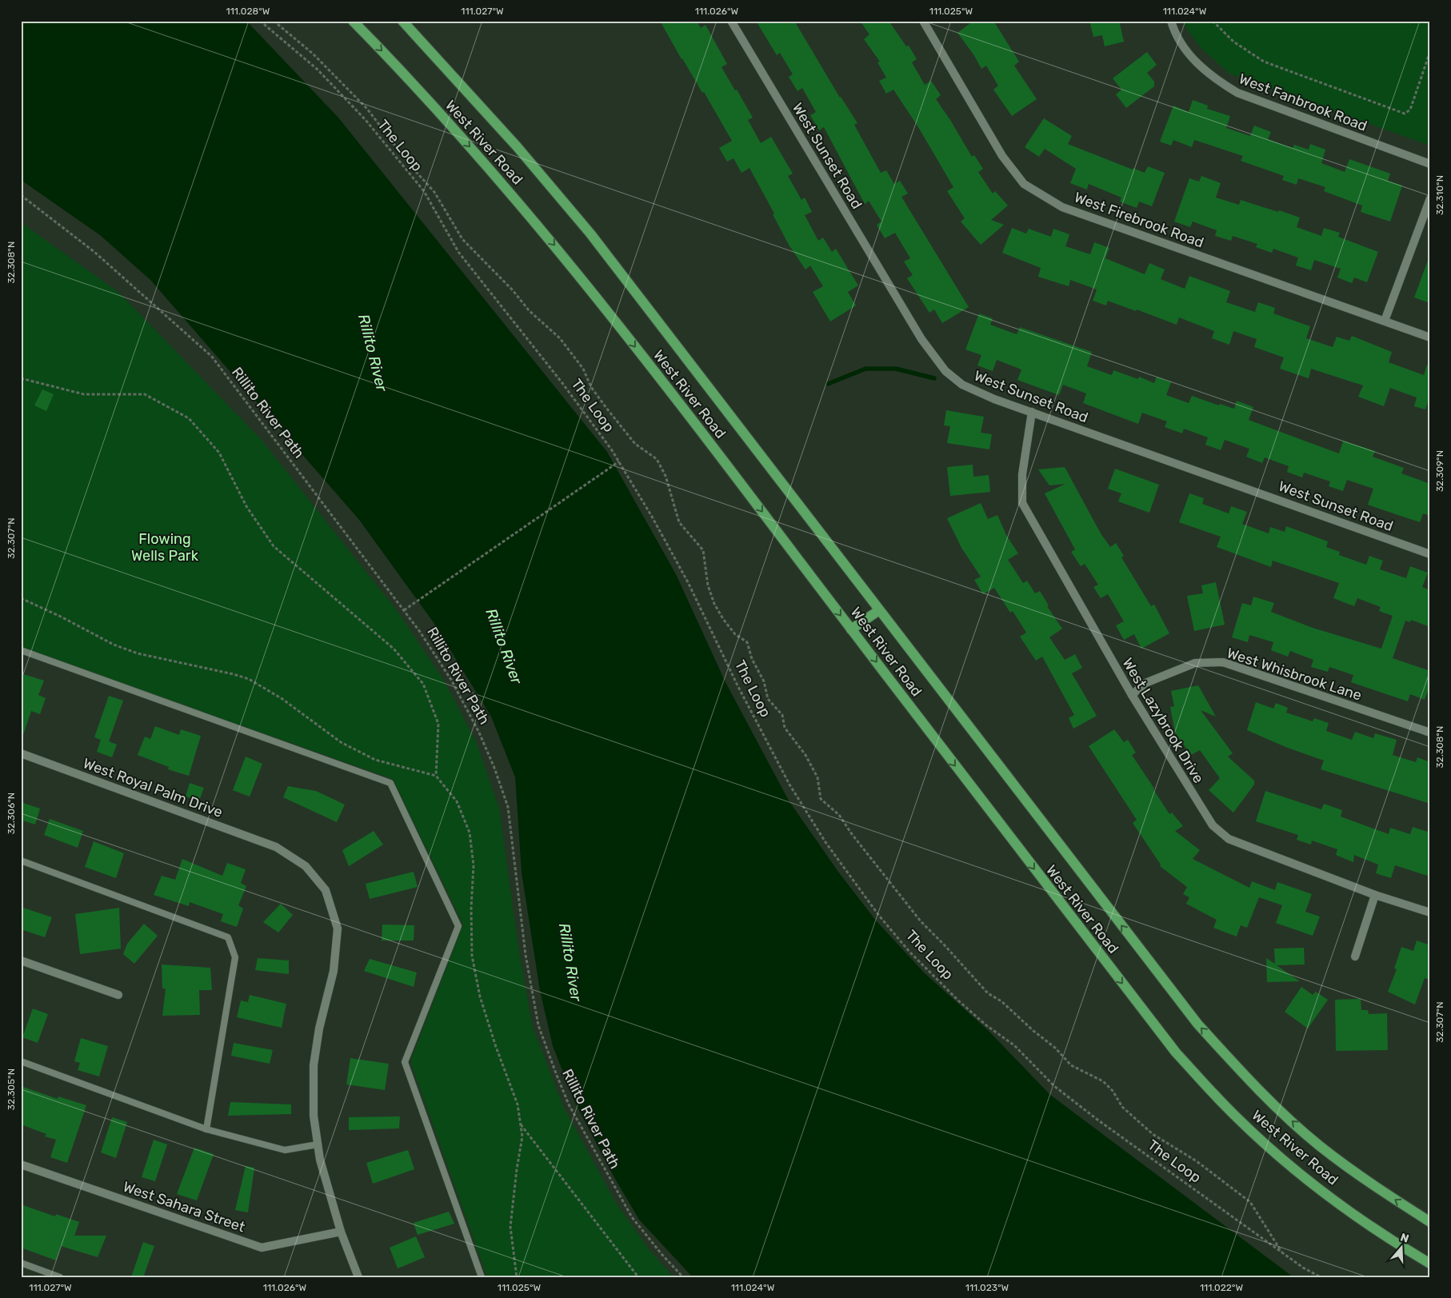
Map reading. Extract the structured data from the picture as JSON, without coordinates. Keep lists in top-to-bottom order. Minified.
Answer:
{"streets":{"main road":["West River Road"],"street":["West Fanbrook Road","West Sunset Road","West Firebrook Road","West Whisbrook Lane","West Lazybrook Drive","West Royal Palm Drive","West Sahara Street"],"path":["The Loop","Rillito River Path"]},"crossings":[["West Sunset Road","West Lazybrook Drive"],["West Whisbrook Lane","West Lazybrook Drive"],["West Royal Palm Drive","West Sahara Street"]],"water":["Rillito River"],"parks":["Flowing Wells Park"],"north":"top","coordinates":["111.028°W","111.027°W","111.026°W","111.025°W","111.024°W","32.310°N","32.308°N","32.309°N","32.307°N","32.306°N","32.305°N","111.023°W","111.022°W"]}
